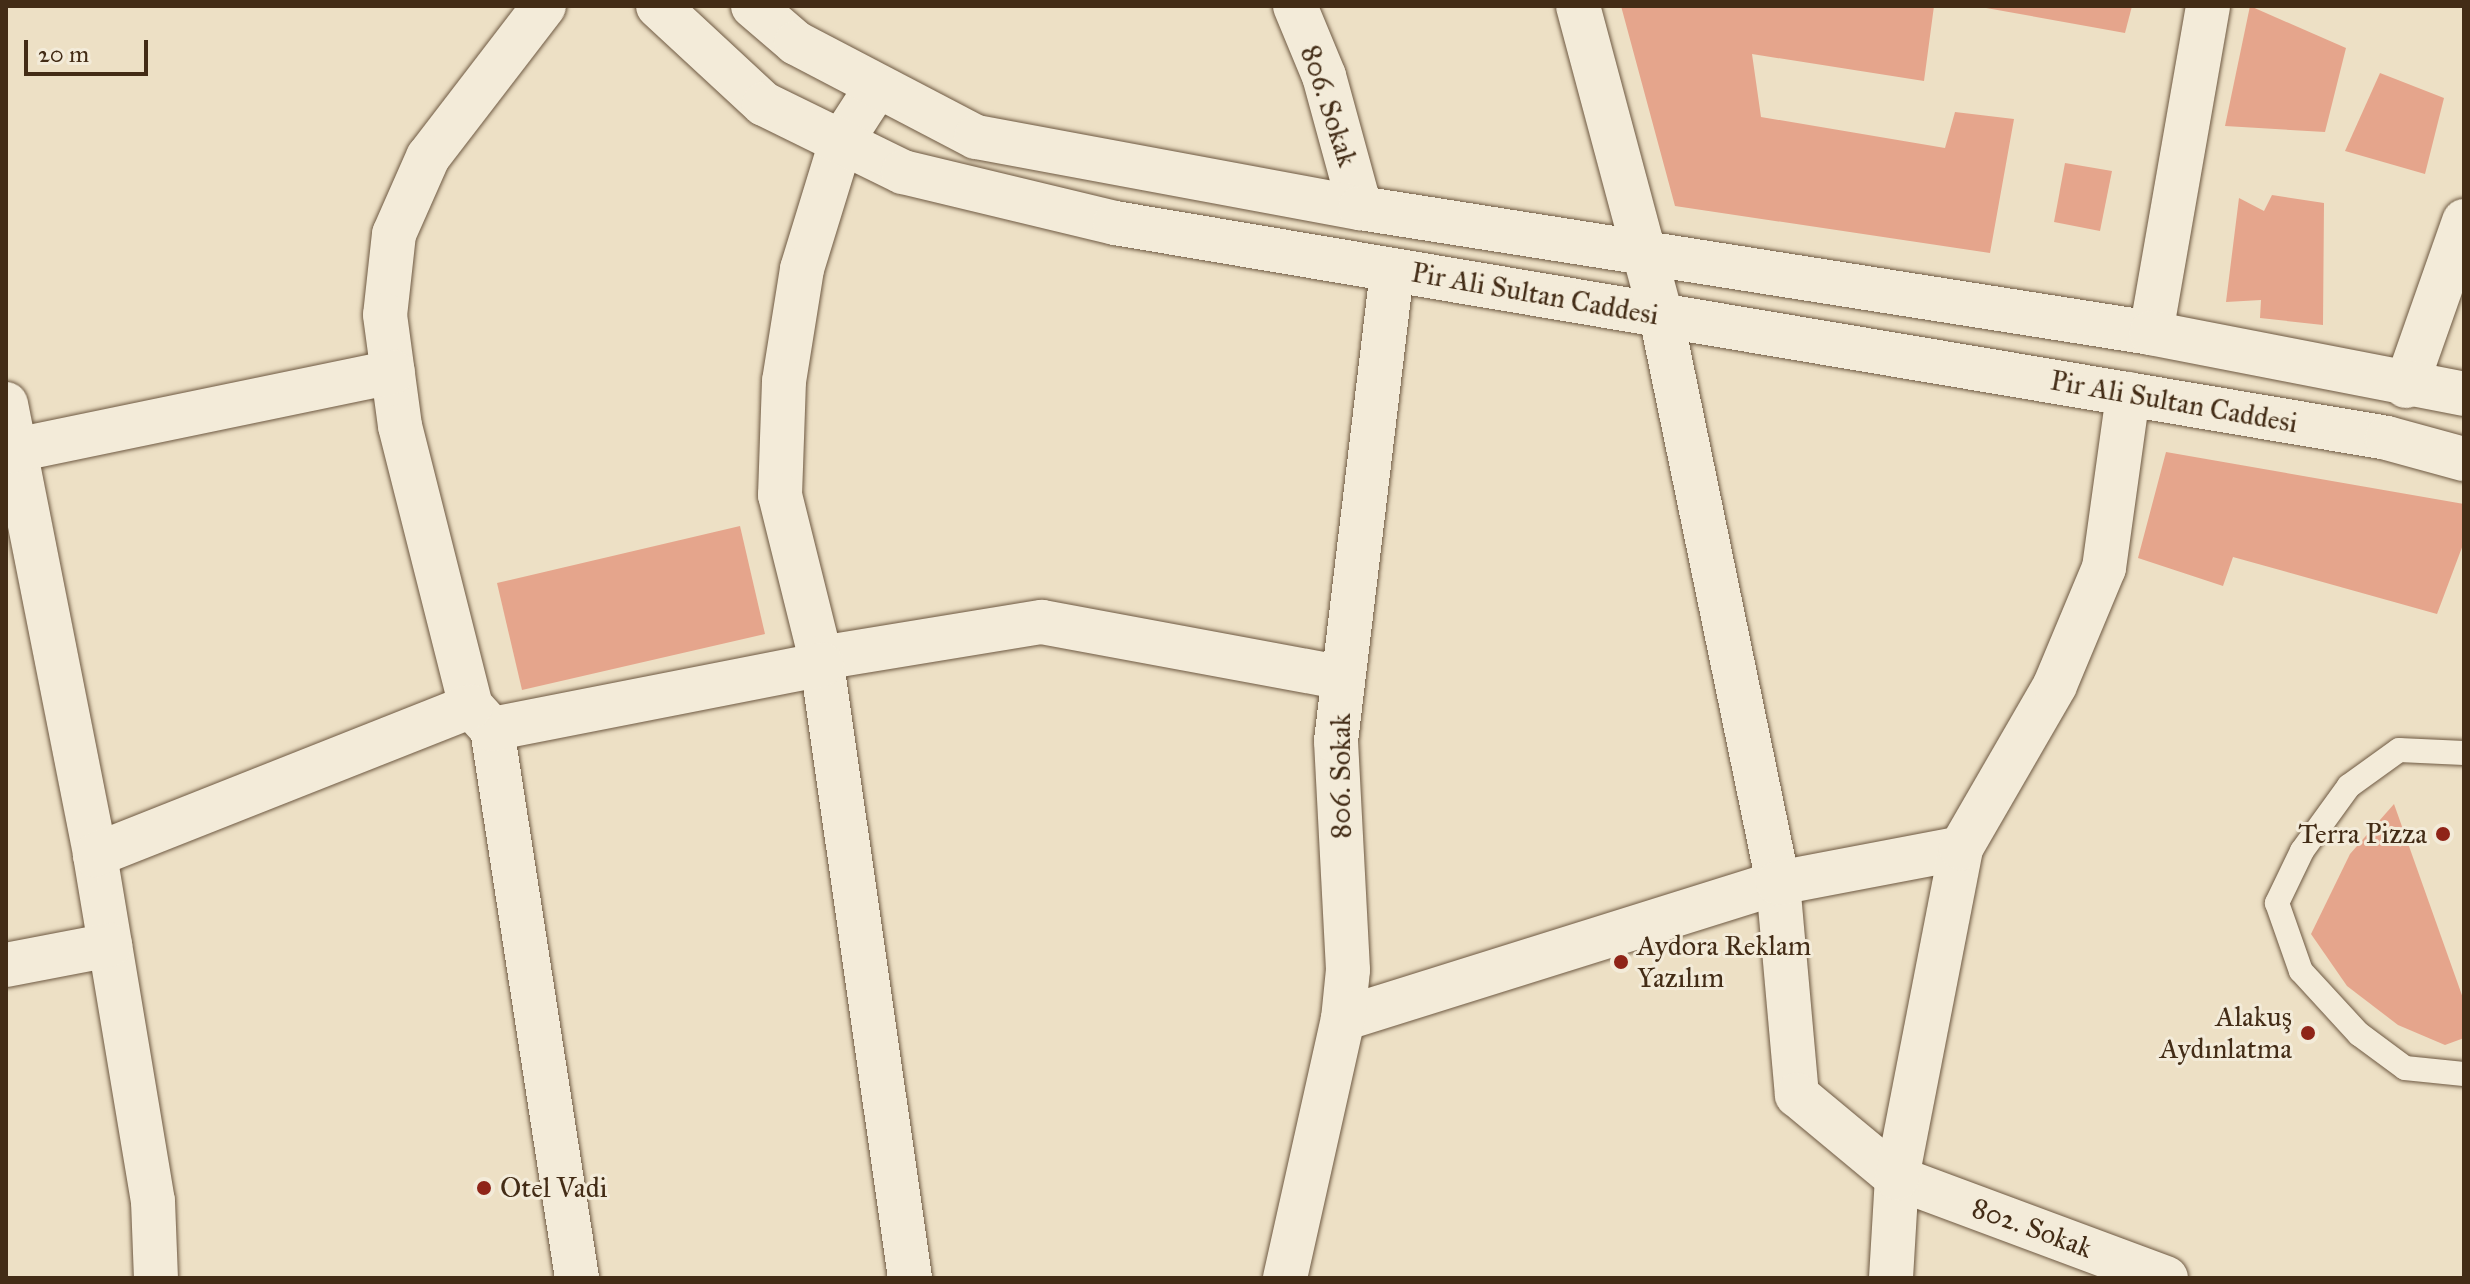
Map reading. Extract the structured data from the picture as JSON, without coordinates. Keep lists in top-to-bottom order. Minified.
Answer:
{"streets":{"street":["806. Sokak","Pir Ali Sultan Caddesi","802. Sokak"]},"crossings":[["806. Sokak","Pir Ali Sultan Caddesi"],["Pir Ali Sultan Caddesi","802. Sokak"]],"places":["Terra Pizza","Aydora Reklam Yazılım","Alakuş Aydınlatma","Otel Vadi"],"scale_bar":"20 m"}
